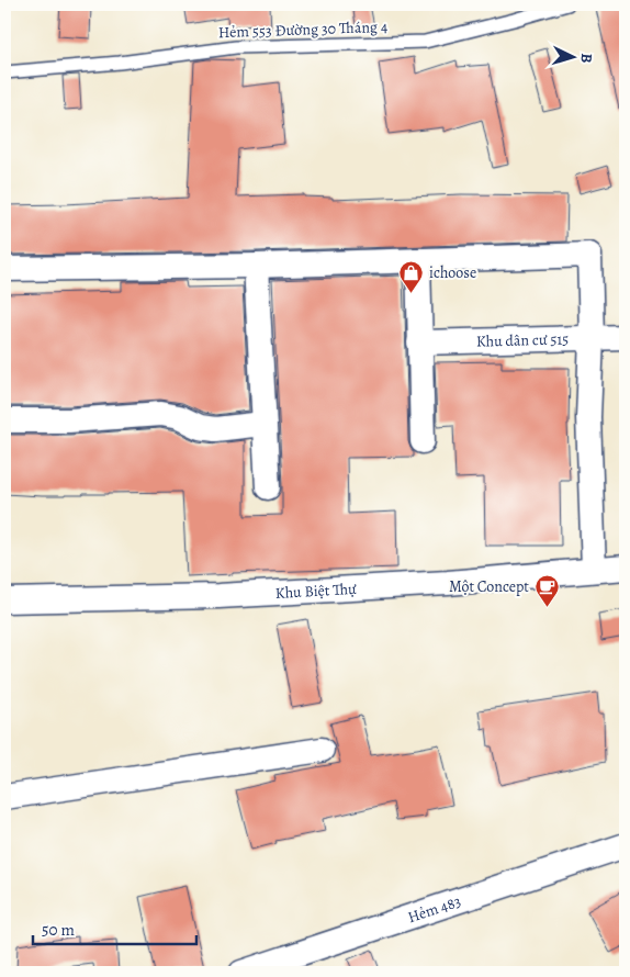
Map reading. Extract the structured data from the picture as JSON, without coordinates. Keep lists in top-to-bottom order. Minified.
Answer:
{"streets":{"street":["Khu dân cư 515","Khu Biệt Thự","Hẻm 483"],"lane":["Hẻm 553 Đường 30 Tháng 4"]},"places":{"shop":["ichoose"],"cafe":["Một Concept"]},"scale_bar":"50 m","north":"right"}
